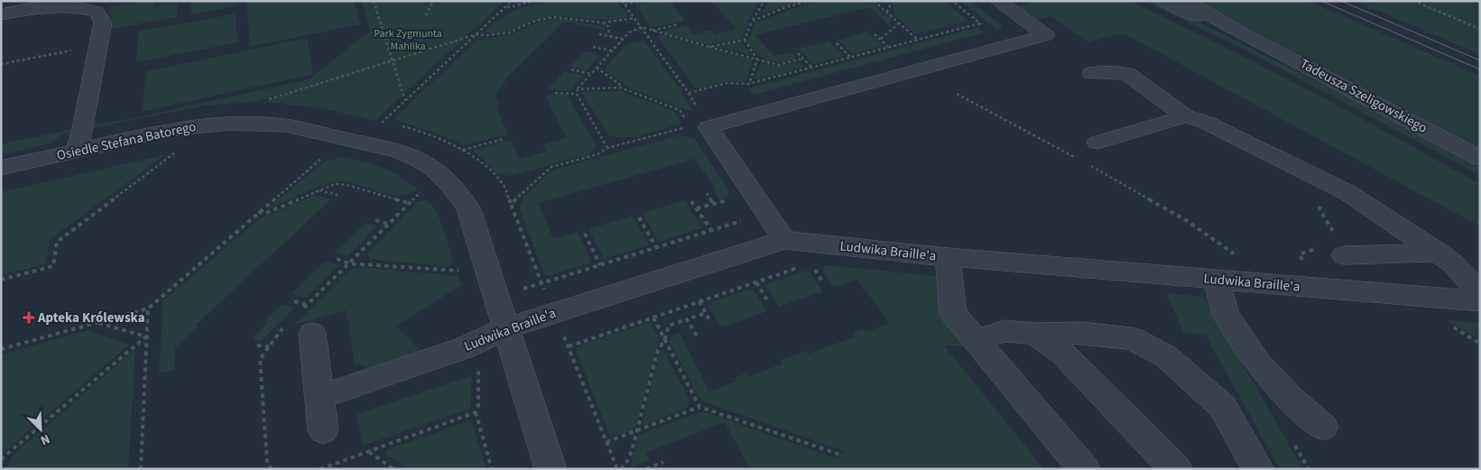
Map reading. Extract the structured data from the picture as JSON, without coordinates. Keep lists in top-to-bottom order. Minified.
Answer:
{"streets":{"street":["Tadeusza Szeligowskiego","Osiedle Stefana Batorego","Ludwika Braille'a"]},"crossings":[["Osiedle Stefana Batorego","Ludwika Braille'a"]],"parks":["Park Zygmunta Mahlika"],"places":{"health":["Apteka Królewska"]},"north":"bottom right"}
